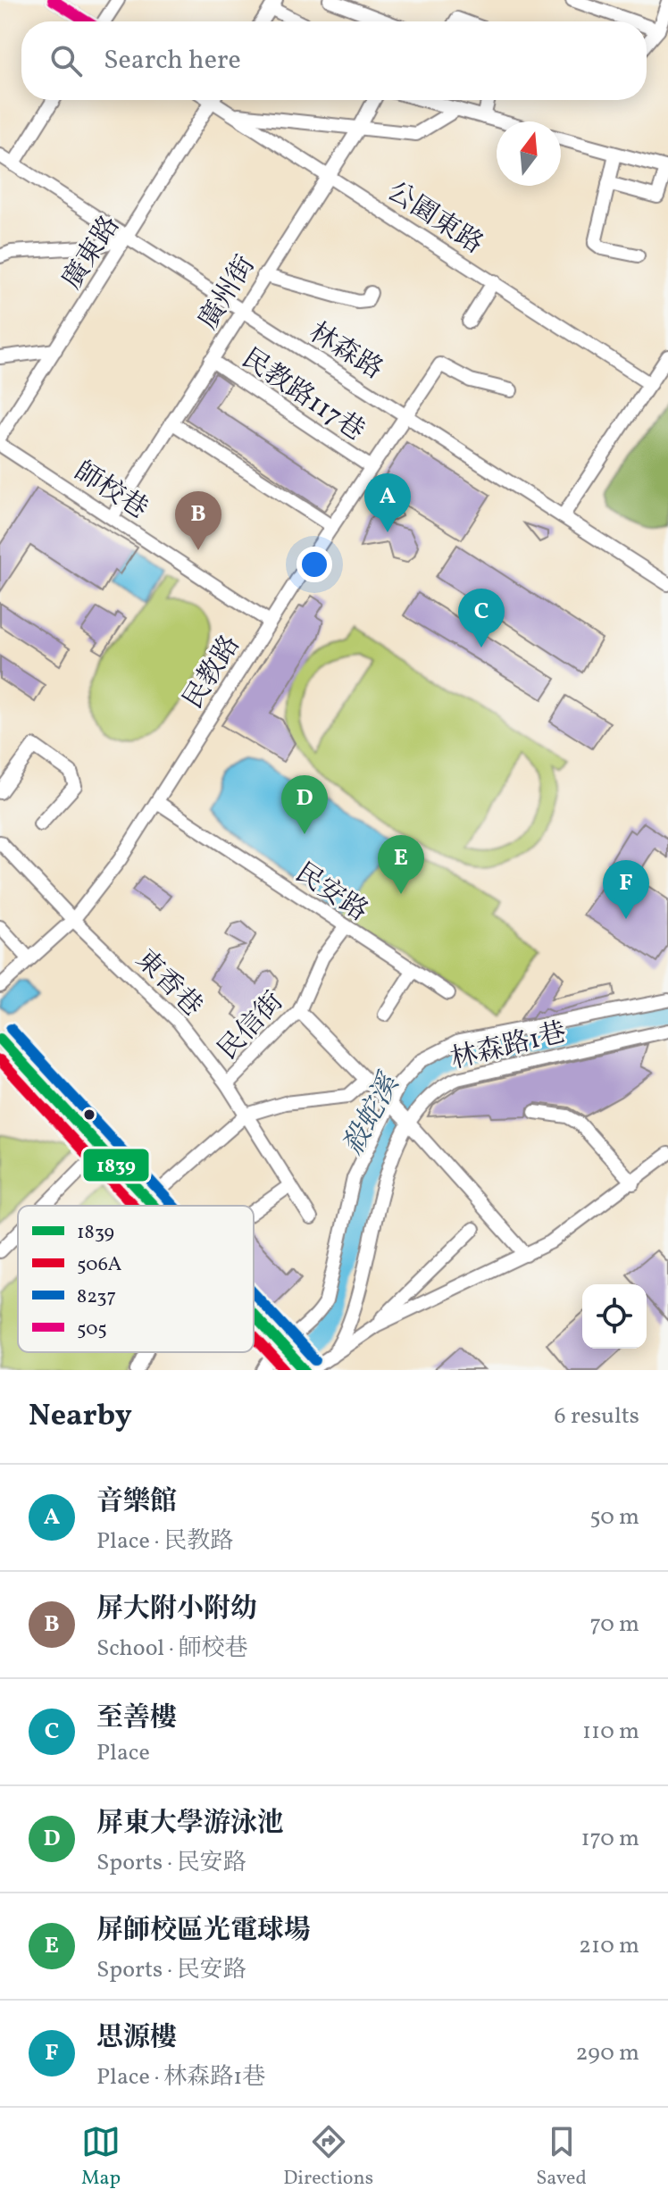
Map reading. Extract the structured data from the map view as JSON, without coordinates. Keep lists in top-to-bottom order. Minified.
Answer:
{"streets":{"street":["公園東路","廣東路","廣州街","林森路","民教路117巷","師校巷","民教路","民安路","東香巷","民信街","林森路1巷"]},"crossings":[["公園東路","廣州街"],["廣東路","林森路"],["廣州街","林森路"],["廣州街","民教路117巷"],["廣州街","師校巷"],["林森路","民教路"],["民教路117巷","民教路"],["師校巷","民教路"],["民教路","民安路"],["民教路","東香巷"],["民安路","民信街"],["東香巷","民信街"]],"water":["殺蛇溪"],"lines":["transit line 505","transit line 8237","transit line 1839","transit line 506A"],"legend":["1839","506A","8237","505"],"north":"top","page":{"search":"Search here","pins":["A","B","C","D","E","F"],"heading":["Nearby","6 results"],"list":[{"mark":"A","name":"音樂館","note":"Place · 民教路","value":"50 m"},{"mark":"B","name":"屏大附小附幼","note":"School · 師校巷","value":"70 m"},{"mark":"C","name":"至善樓","note":"Place","value":"110 m"},{"mark":"D","name":"屏東大學游泳池","note":"Sports · 民安路","value":"170 m"},{"mark":"E","name":"屏師校區光電球場","note":"Sports · 民安路","value":"210 m"},{"mark":"F","name":"思源樓","note":"Place · 林森路1巷","value":"290 m"}],"nav":["Map","Directions","Saved"]}}
